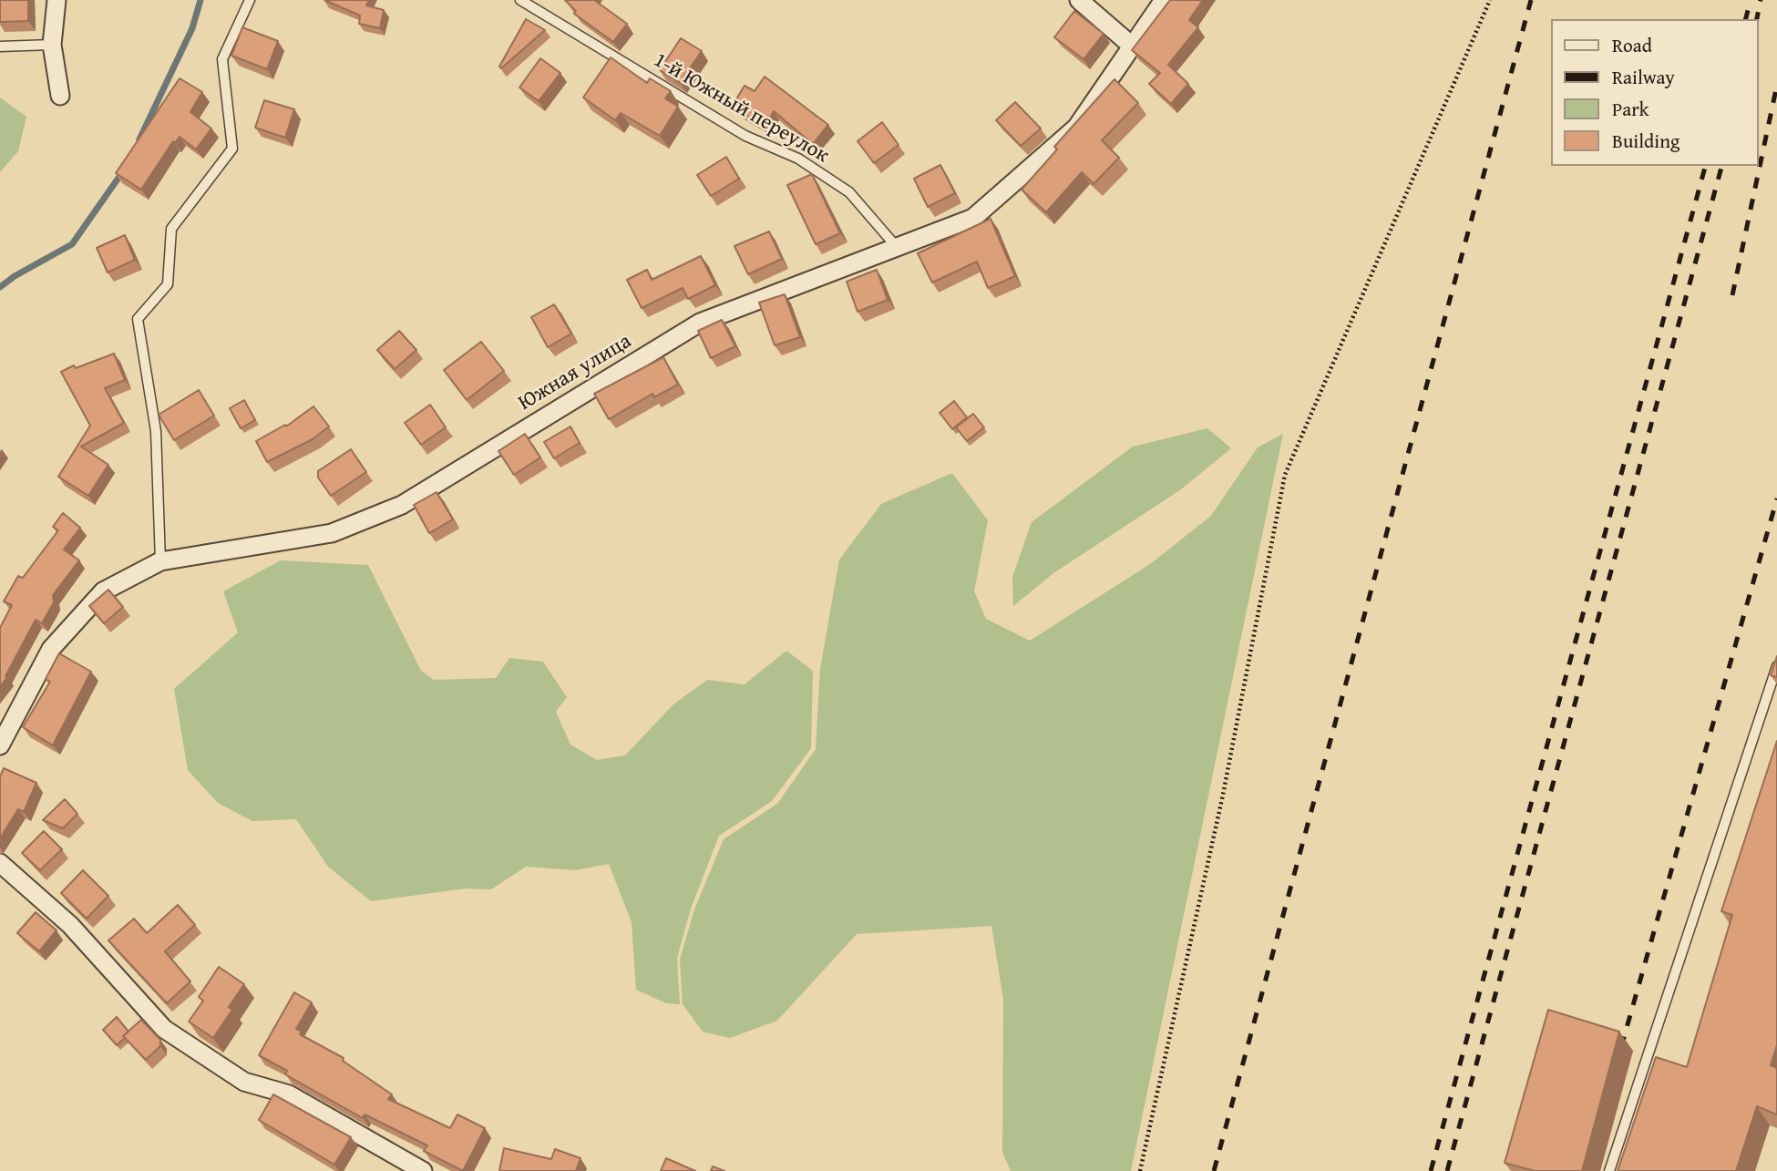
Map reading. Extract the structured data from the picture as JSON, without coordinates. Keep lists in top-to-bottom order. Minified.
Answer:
{"streets":{"street":["Южная улица"],"lane":["1-й Южный переулок"]},"crossings":[["1-й Южный переулок","Южная улица"]],"legend":["Road","Railway","Park","Building"]}
